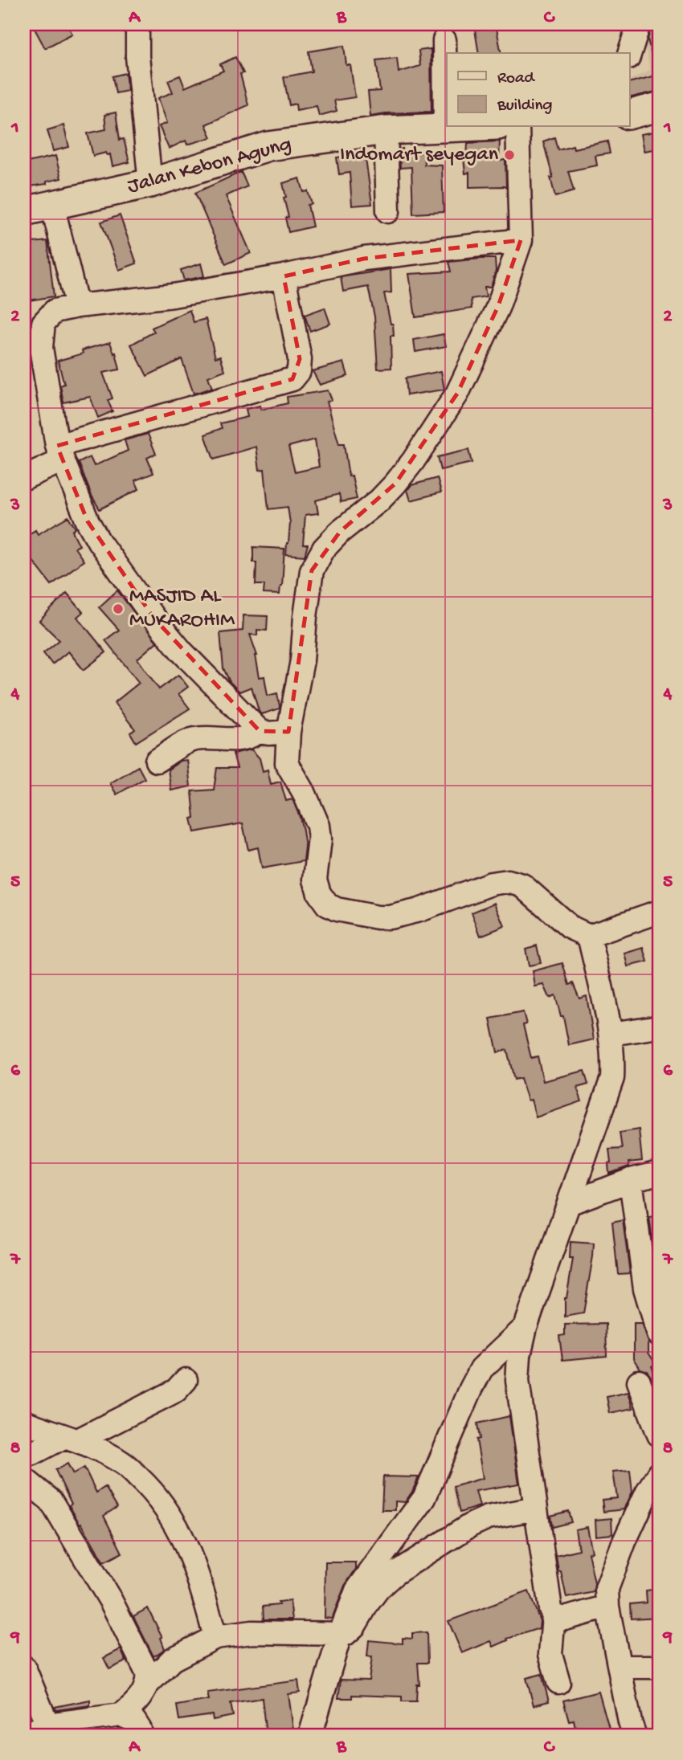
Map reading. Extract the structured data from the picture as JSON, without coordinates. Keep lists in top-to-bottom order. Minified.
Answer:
{"streets":{"main road":["Jalan Kebon Agung"]},"places":["Indomart seyegan","MASJID AL MUKAROHIM"],"legend":["Road","Building"],"grid":{"columns":["A","B","C"],"rows":["1","2","3","4","5","6","7","8","9"]}}
